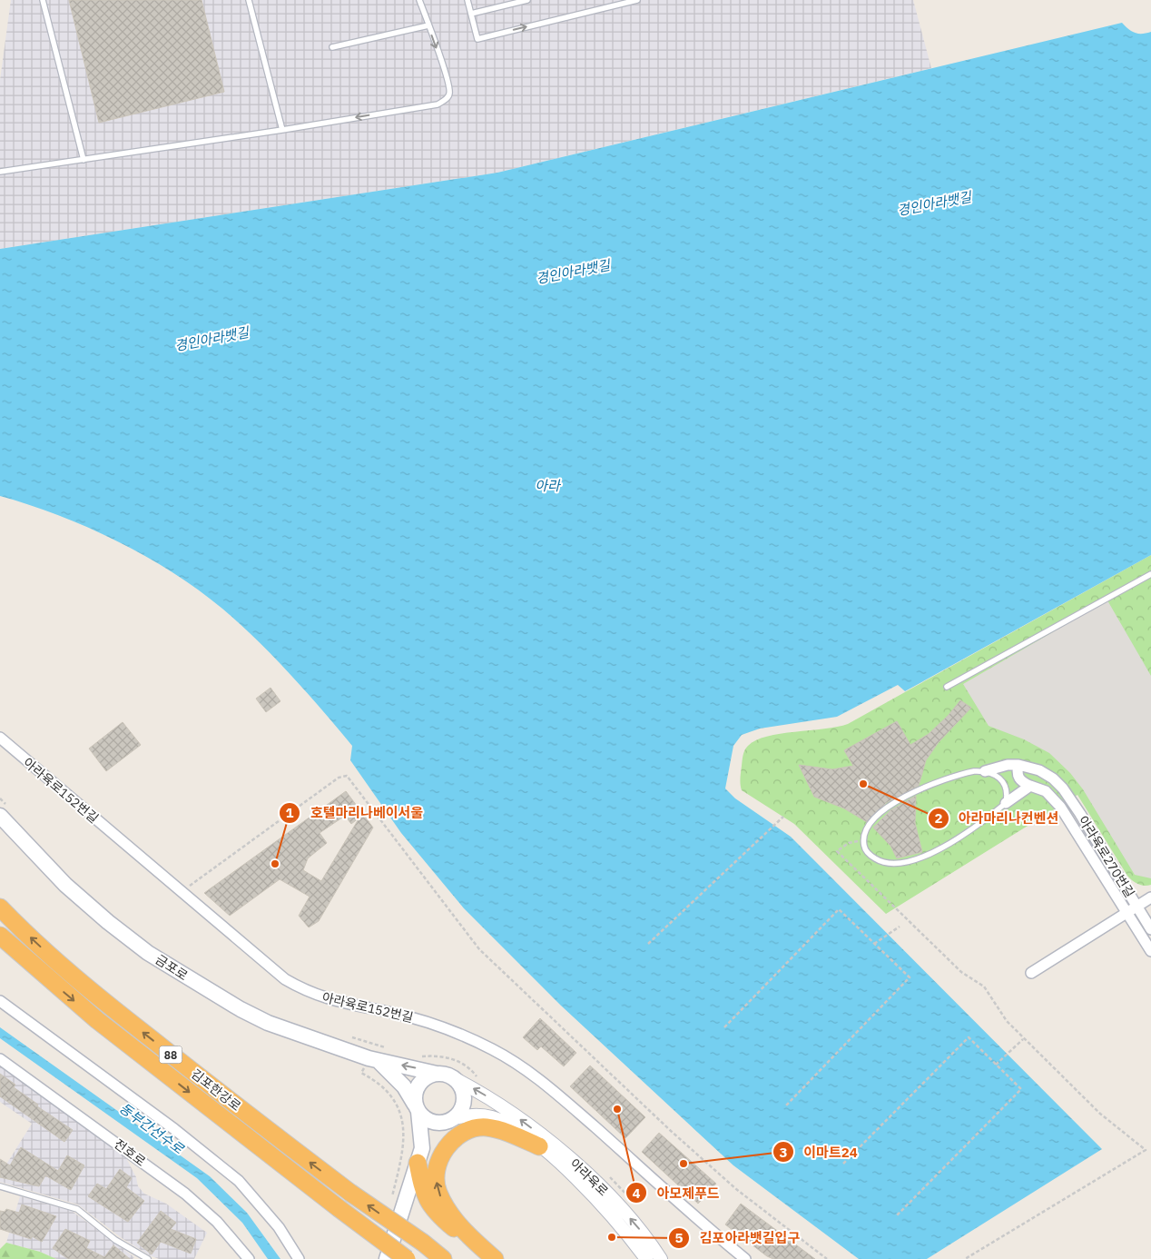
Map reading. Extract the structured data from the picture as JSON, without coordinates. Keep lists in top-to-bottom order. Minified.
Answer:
{"streets":{"highway":["88","김포한강로"],"main road":["금포로"],"street":["아라육로152번길","아라육로270번길","전호로","아라육로"]},"water":["경인아라뱃길","아라","동부간선수로"],"places":["아라마리나컨벤션","호텔마리나베이서울","아모제푸드","이마트24","김포아라뱃길입구"]}
